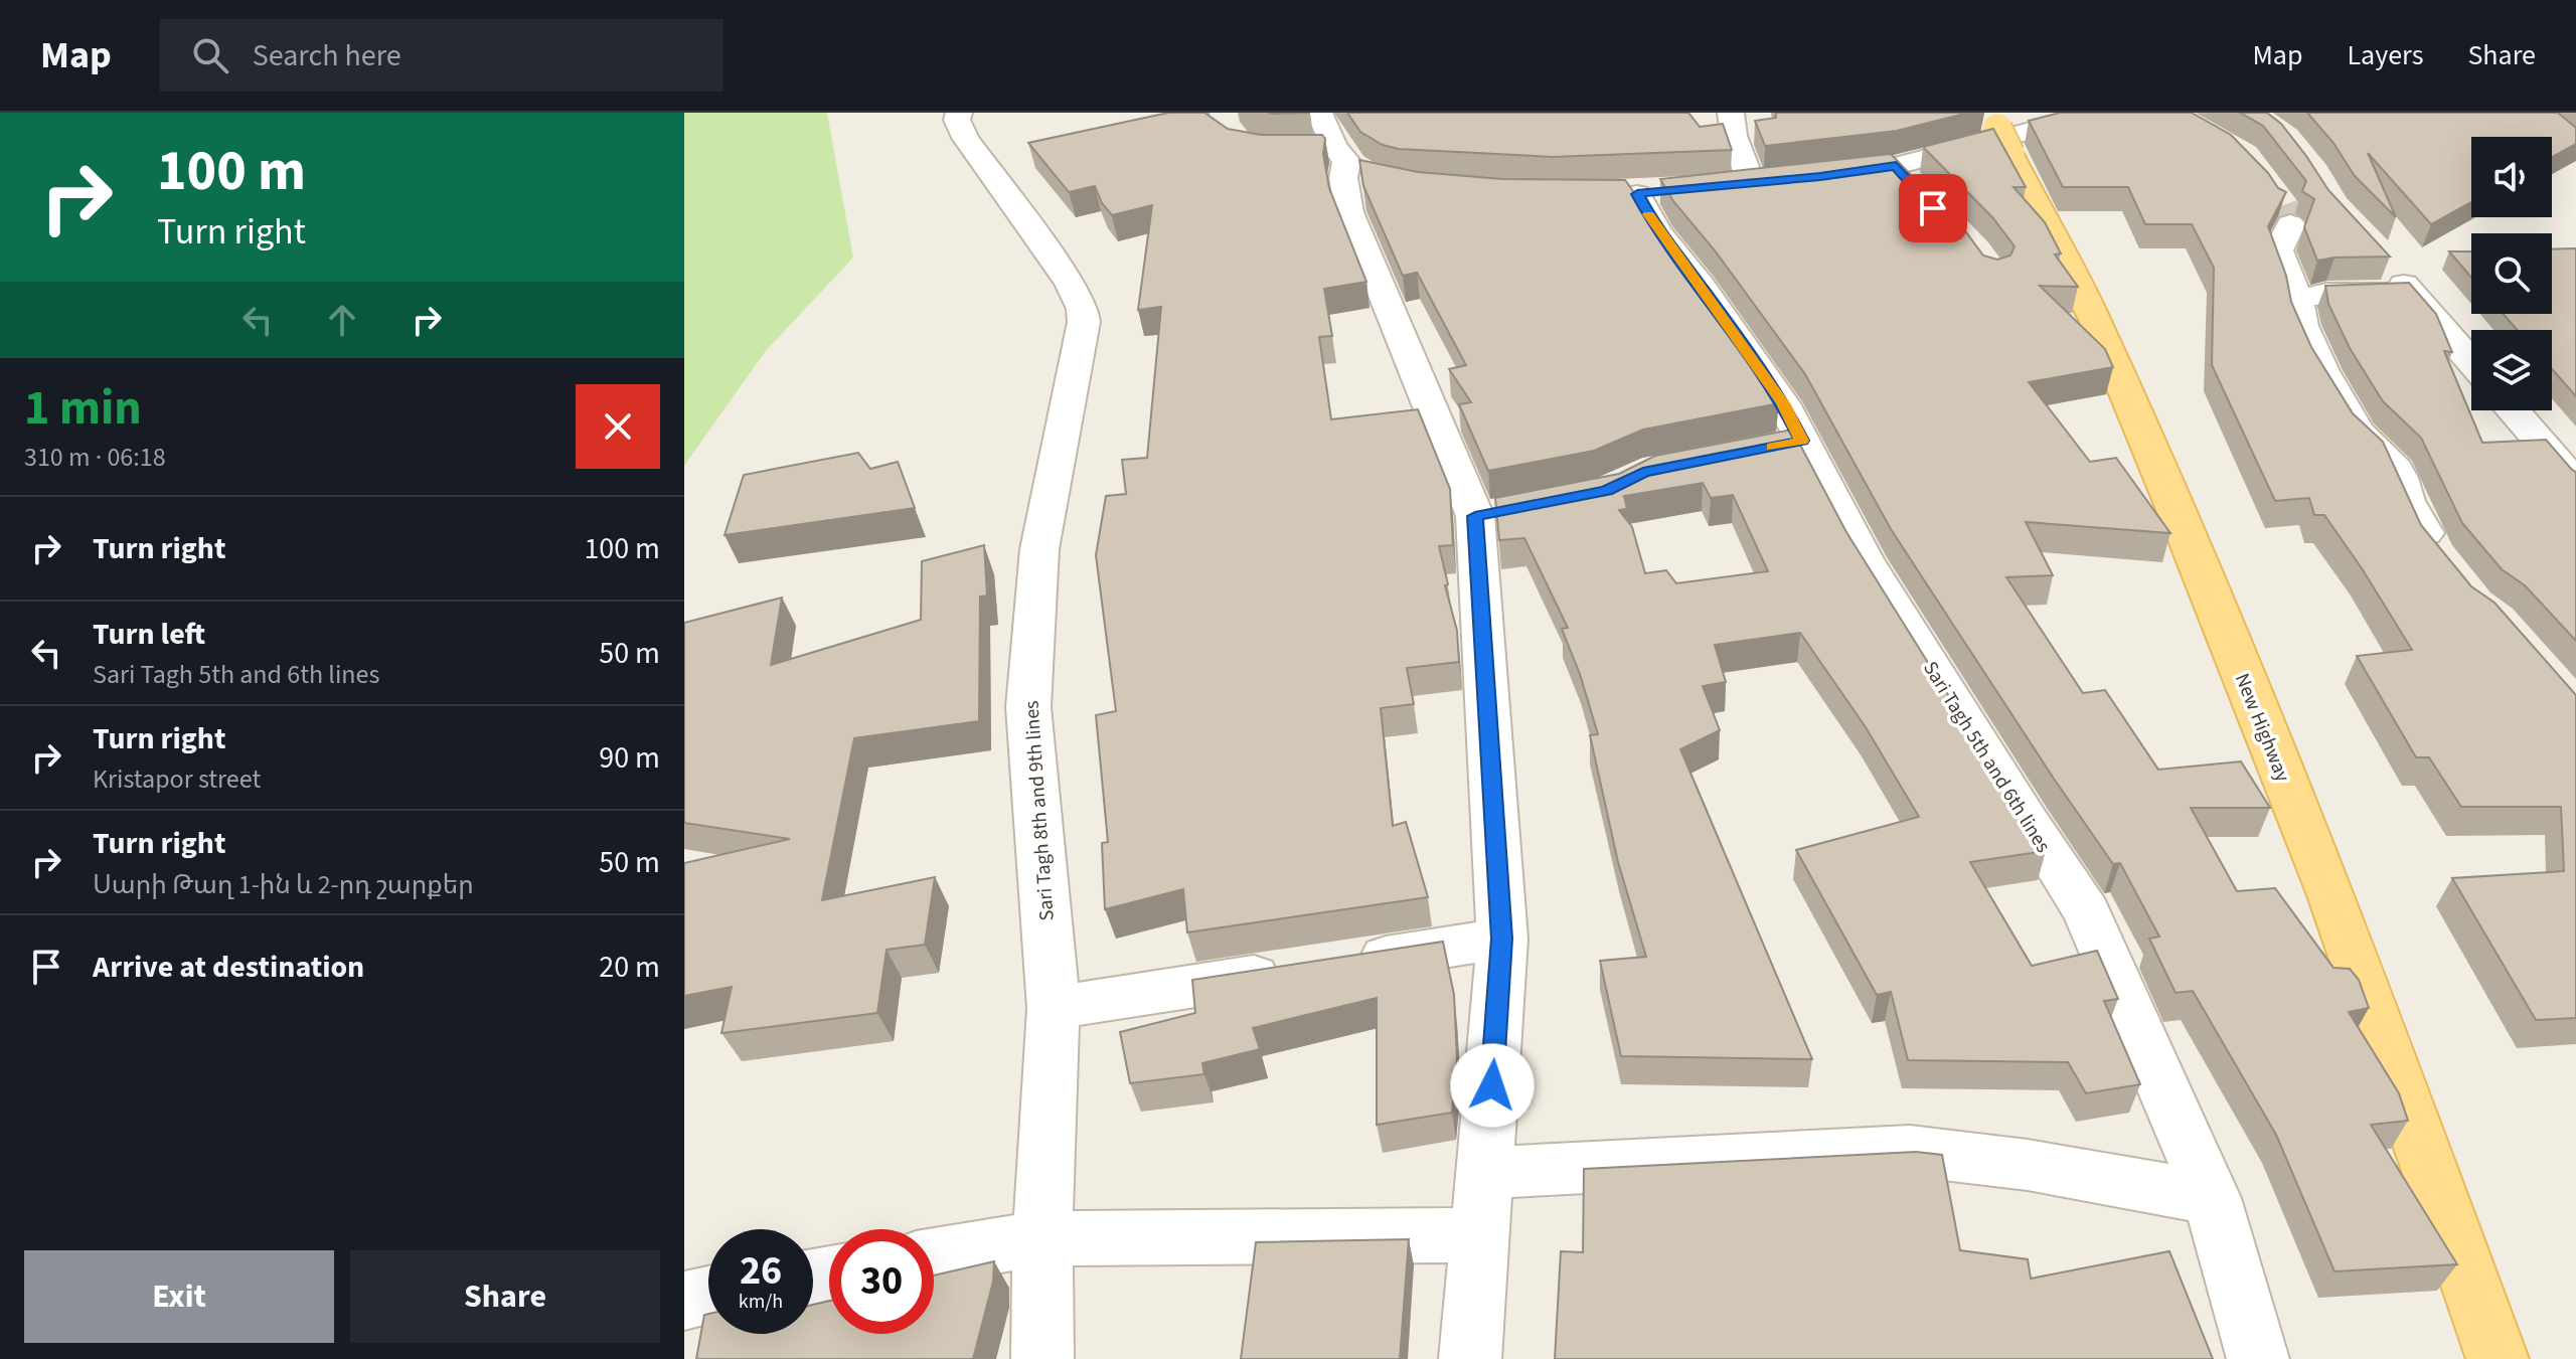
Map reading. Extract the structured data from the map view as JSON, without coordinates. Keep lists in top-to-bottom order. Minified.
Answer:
{"streets":{"main road":["New Highway"],"street":["Sari Tagh 5th and 6th lines","Sari Tagh 8th and 9th lines"]},"page":{"header":"Map","search":"Search here","nav":["Map","Layers","Share"],"turn":["100 m","Turn right"],"heading":["1 min","310 m · 06:18"],"list":[{"name":"Turn right","value":"100 m"},{"name":"Turn left","note":"Sari Tagh 5th and 6th lines","value":"50 m"},{"name":"Turn right","note":"Kristapor street","value":"90 m"},{"name":"Turn right","note":"Սարի Թաղ 1-ին և 2-րդ շարքեր","value":"50 m"},{"name":"Arrive at destination","value":"20 m"}],"speed":"26 km/h","limit":"30","buttons":["Exit","Share"]}}
